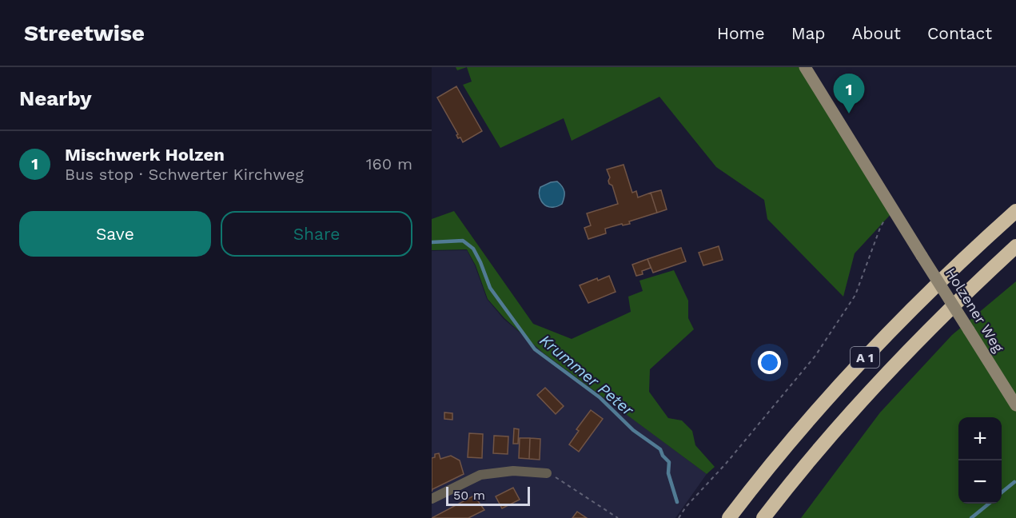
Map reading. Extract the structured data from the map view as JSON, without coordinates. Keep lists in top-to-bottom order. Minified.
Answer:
{"streets":{"highway":["A 1"],"main road":["Holzener Weg"]},"water":["Krummer Peter"],"scale_bar":"50 m","page":{"header":"Streetwise","nav":["Home","Map","About","Contact"],"heading":"Nearby","pins":"1","list":[{"mark":"1","name":"Mischwerk Holzen","note":"Bus stop · Schwerter Kirchweg","value":"160 m"}],"buttons":["Save","Share"],"map_buttons":["+","−"],"scale":"50 m"}}
